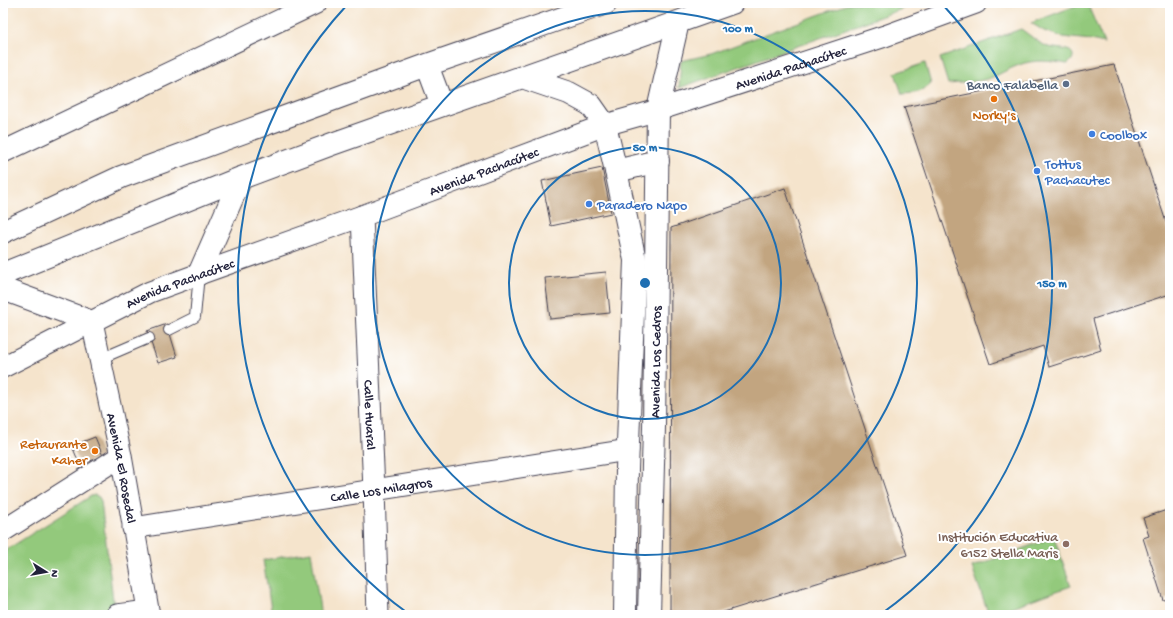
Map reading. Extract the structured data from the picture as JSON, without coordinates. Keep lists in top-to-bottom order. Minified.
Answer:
{"streets":{"main road":["Avenida Los Cedros"],"street":["Avenida Pachacútec","Calle Huaral","Avenida El Rosedal","Calle Los Milagros"]},"crossings":[["Avenida Pachacútec","Avenida Los Cedros"],["Avenida Pachacútec","Calle Huaral"],["Avenida Pachacútec","Avenida El Rosedal"],["Avenida Los Cedros","Calle Los Milagros"],["Calle Huaral","Calle Los Milagros"],["Avenida El Rosedal","Calle Los Milagros"]],"places":["Banco Falabella","Norky's","Coolbox","Tottus Pachacutec","Paradero Napo","Retaurante Kaher","Institución Educativa 6152 Stella Maris"],"north":"right","rings":["100 m","50 m","150 m"]}
